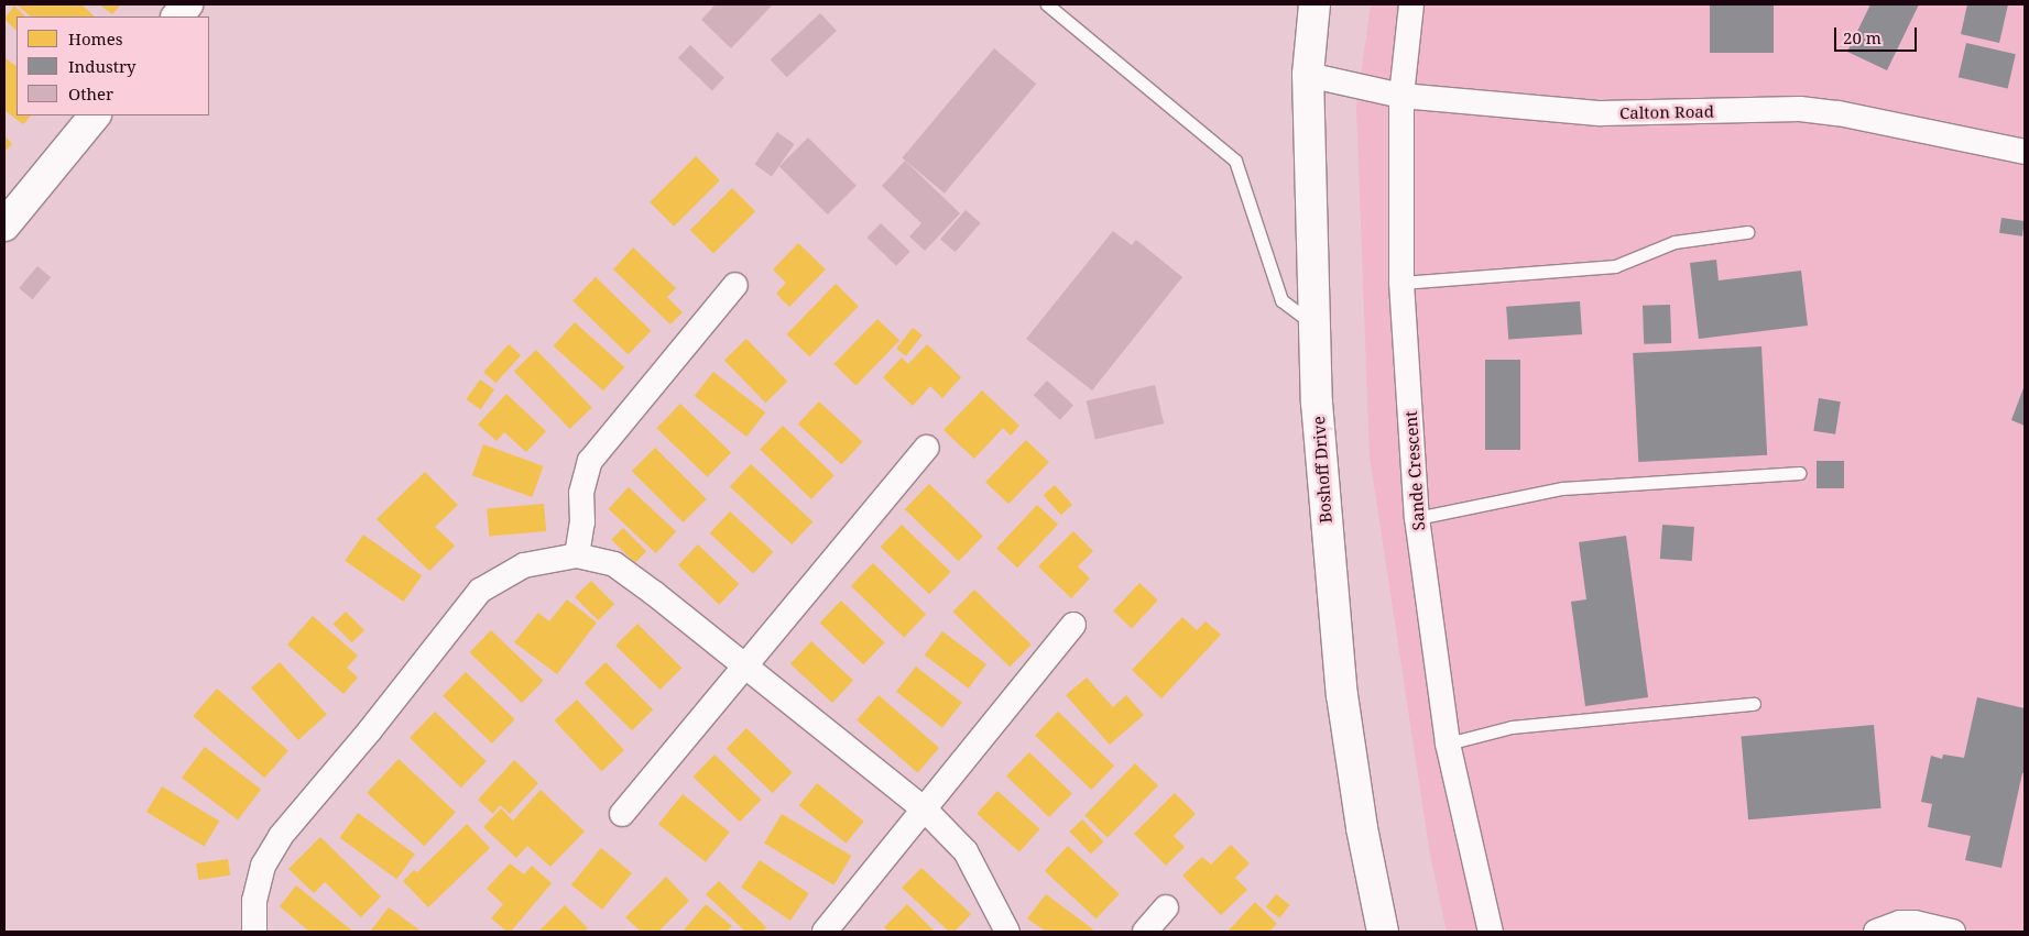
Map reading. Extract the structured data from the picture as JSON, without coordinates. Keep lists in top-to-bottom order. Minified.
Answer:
{"streets":{"main road":["Boshoff Drive"],"street":["Calton Road","Sande Crescent"]},"crossings":[["Calton Road","Boshoff Drive"],["Calton Road","Sande Crescent"]],"legend":["Homes","Industry","Other"],"scale_bar":"20 m"}
